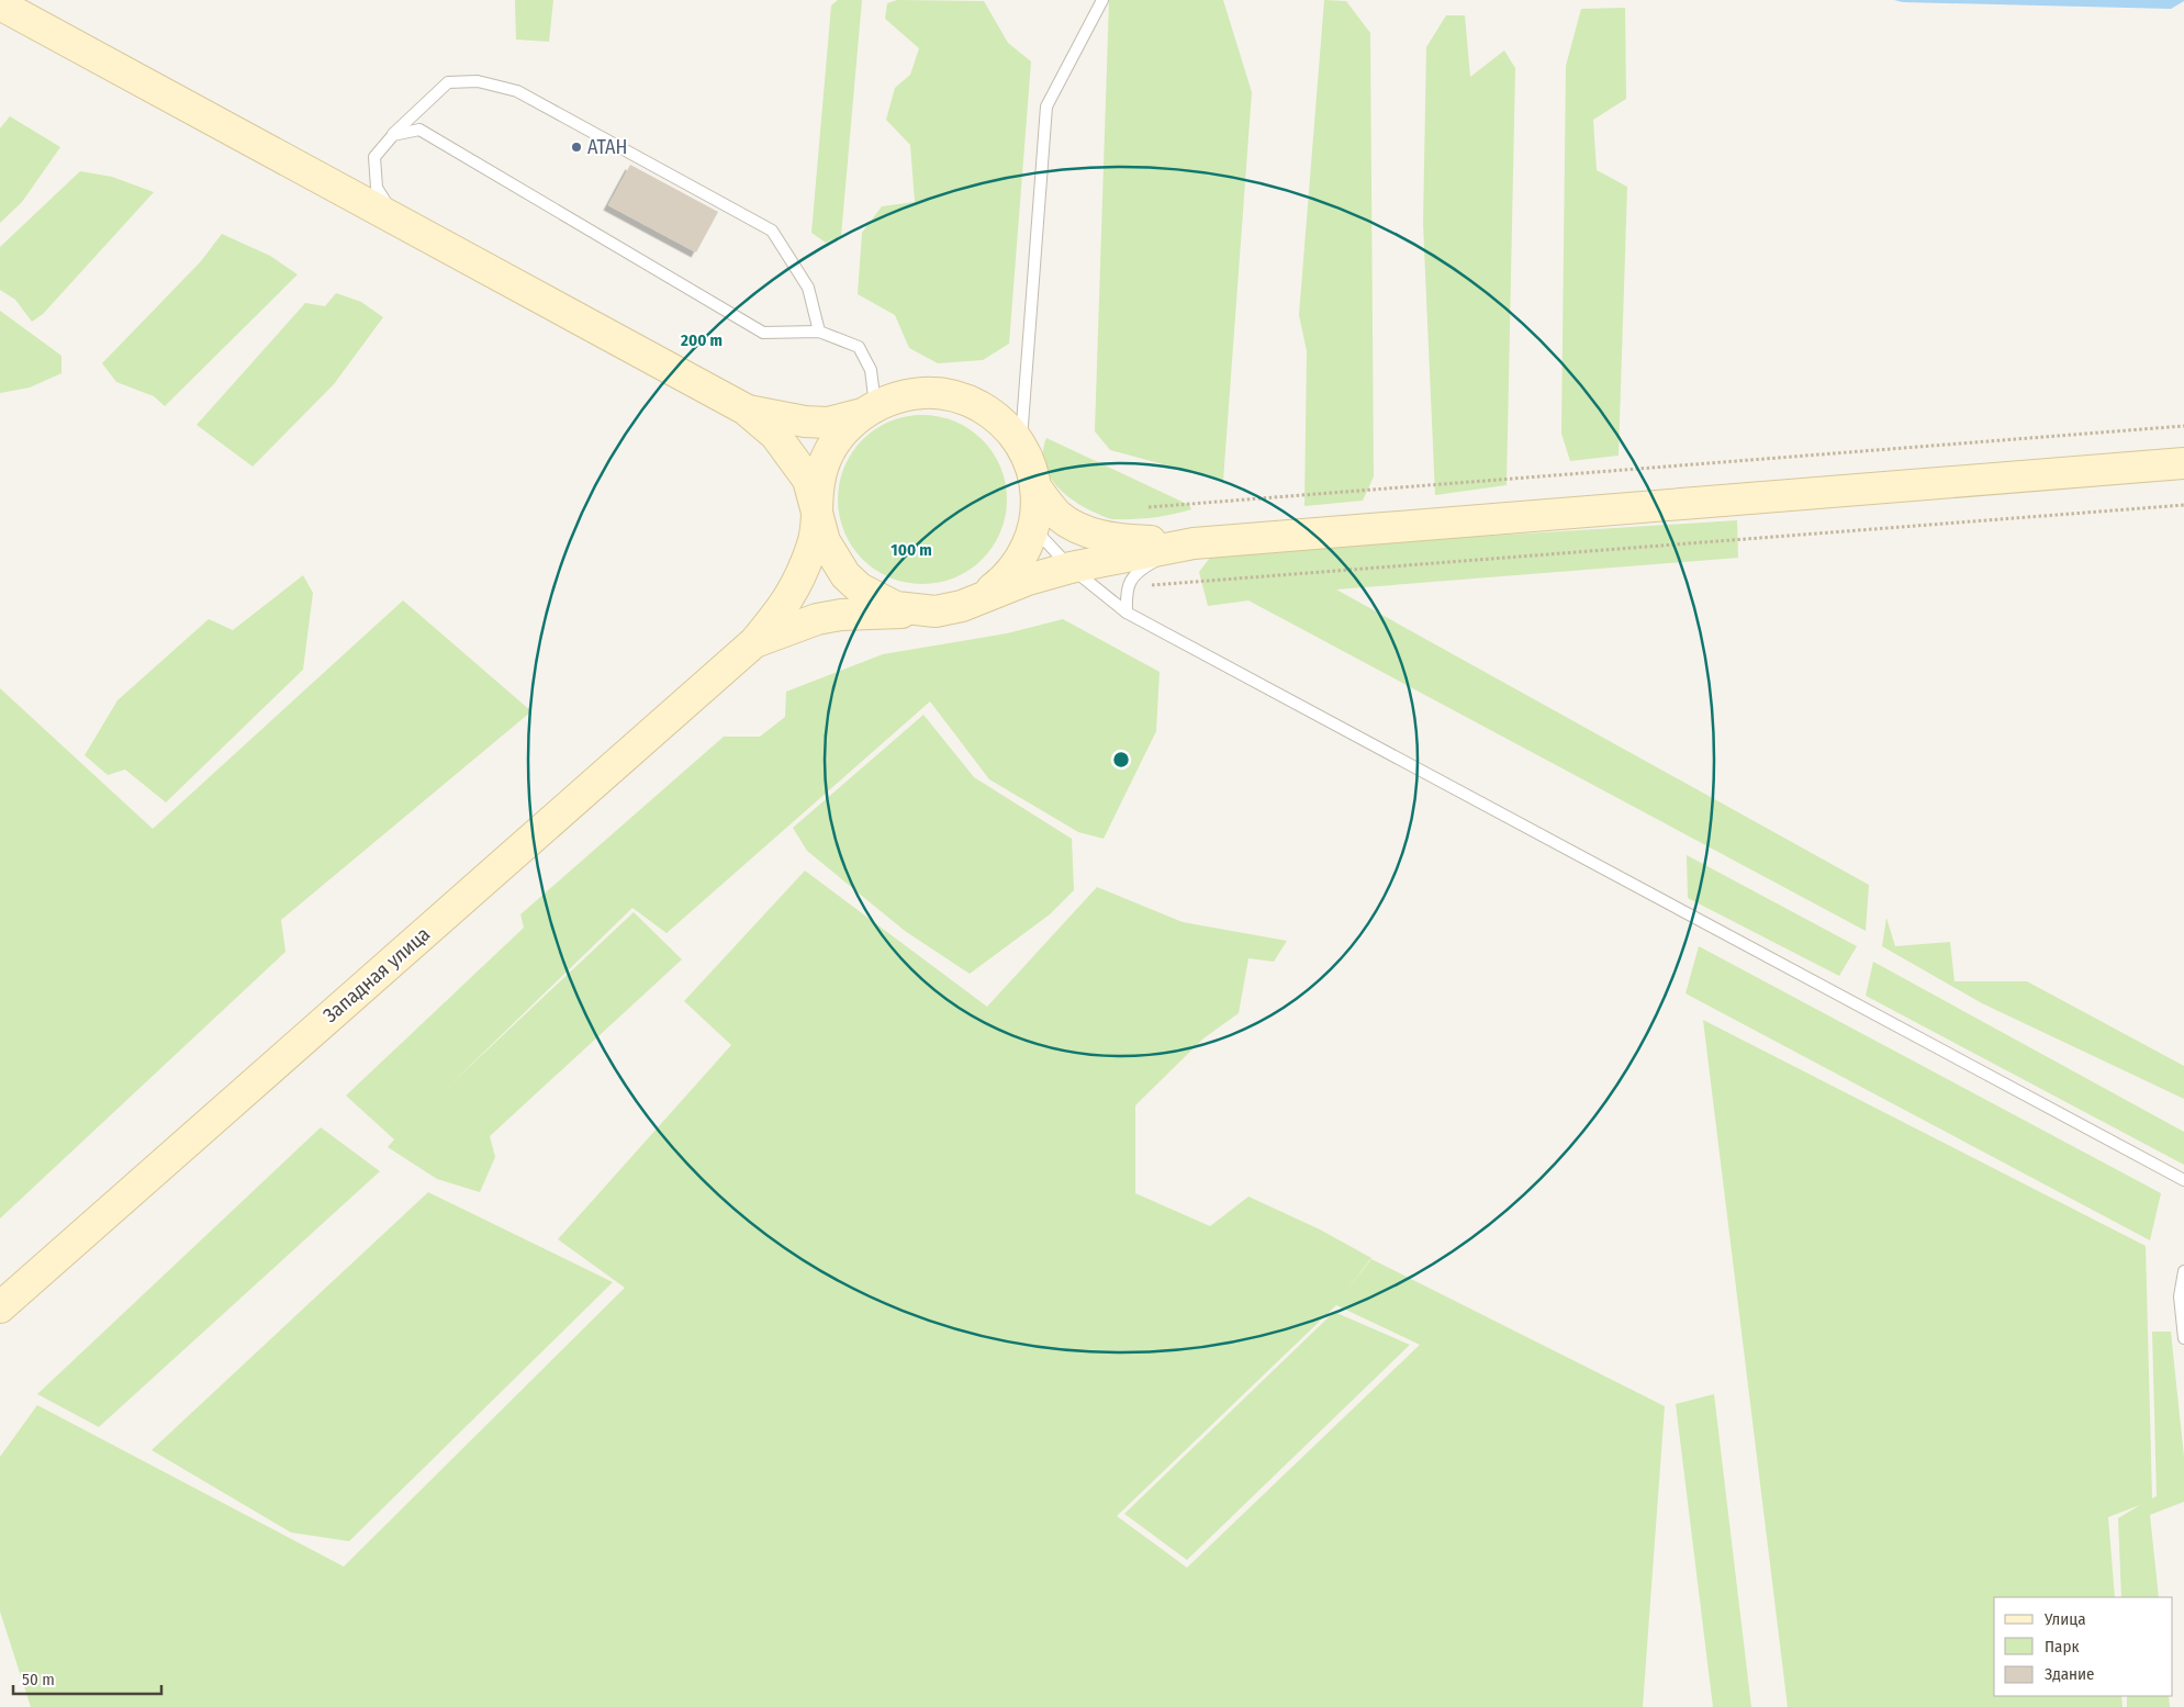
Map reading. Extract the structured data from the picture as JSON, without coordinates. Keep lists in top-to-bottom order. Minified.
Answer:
{"streets":{"main road":["Западная улица"]},"places":["АТАН"],"legend":["Улица","Парк","Здание"],"scale_bar":"50 m","rings":["200 m","100 m"]}
